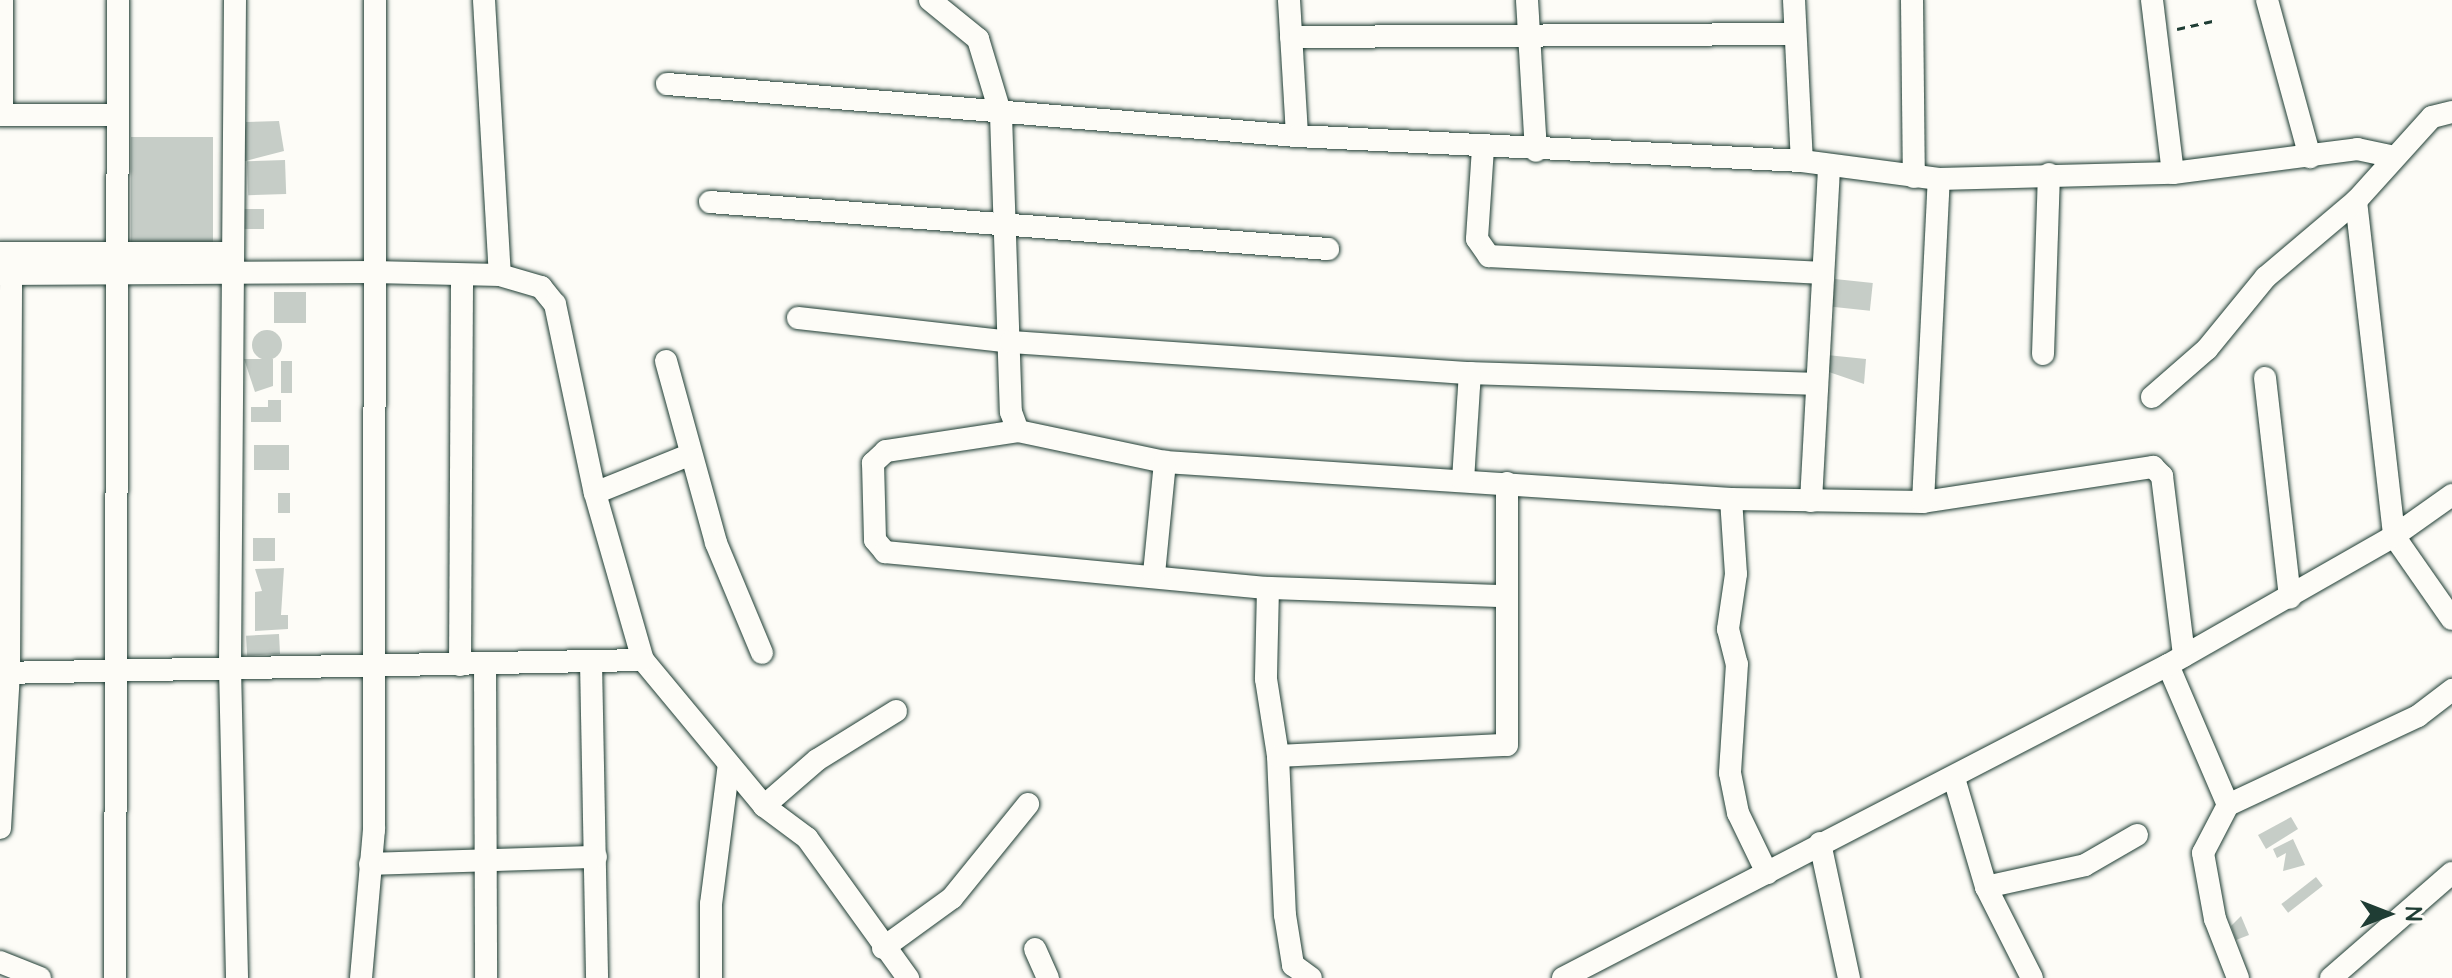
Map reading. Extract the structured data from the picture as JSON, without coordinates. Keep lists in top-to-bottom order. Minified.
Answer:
{"north":"right"}
